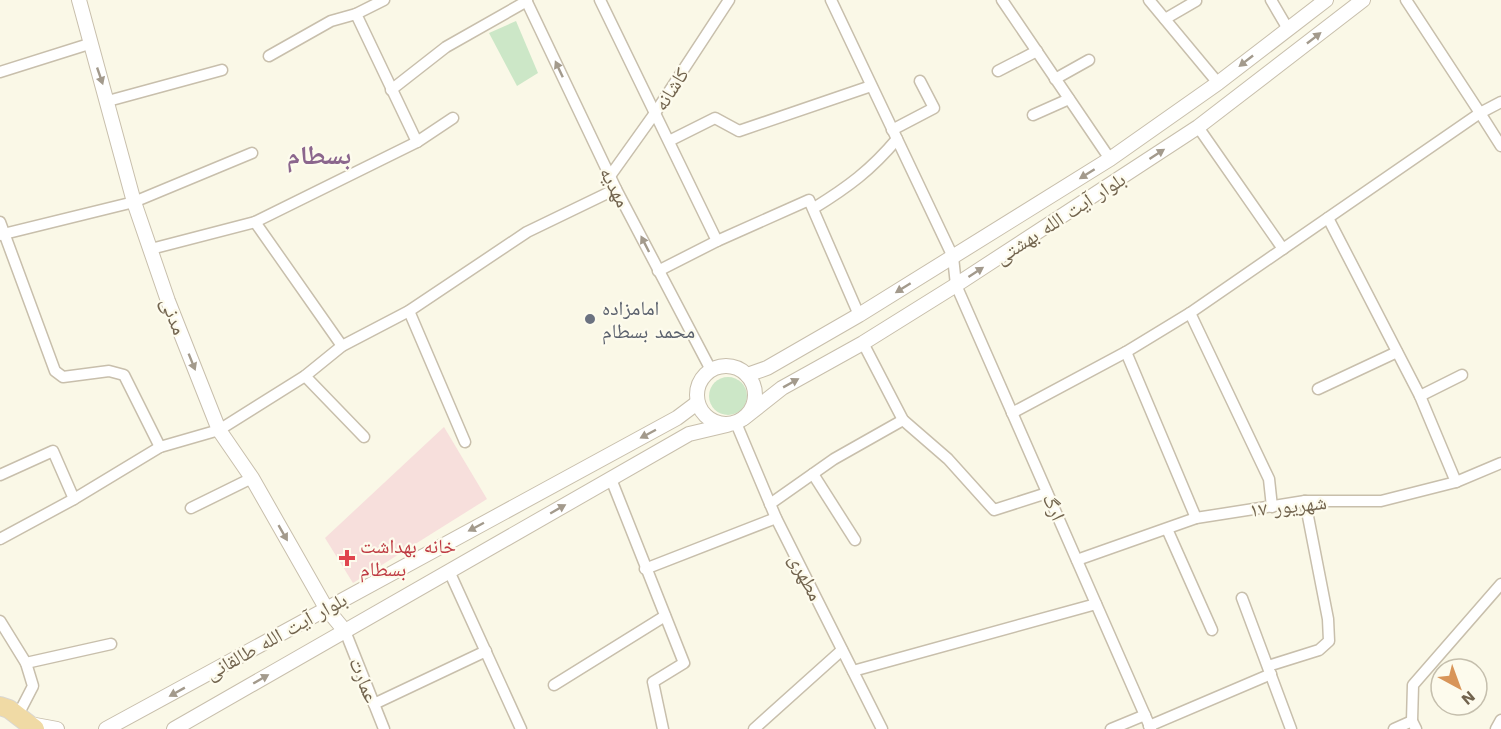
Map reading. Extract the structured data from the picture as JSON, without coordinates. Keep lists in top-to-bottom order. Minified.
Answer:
{"streets":{"street":["کاشانه","مهدیه","بلوار آیت الله بهشتی","مدنی","۱۷ شهریور","ارگ","مطهری","بلوار آیت الله طالقانی","عمارت"]},"crossings":[["کاشانه","مهدیه"],["مهدیه","بلوار آیت الله بهشتی"],["مهدیه","مطهری"],["مهدیه","بلوار آیت الله طالقانی"],["بلوار آیت الله بهشتی","ارگ"],["بلوار آیت الله بهشتی","مطهری"],["بلوار آیت الله بهشتی","بلوار آیت الله طالقانی"],["مدنی","بلوار آیت الله طالقانی"],["مدنی","عمارت"],["۱۷ شهریور","ارگ"],["مطهری","بلوار آیت الله طالقانی"],["بلوار آیت الله طالقانی","عمارت"]],"one_way":["مدنی"],"districts":["بسطام"],"places":{"other":["امامزاده محمد بسطام"],"health":["خانه بهداشت بسطام"]},"north":"bottom right"}
